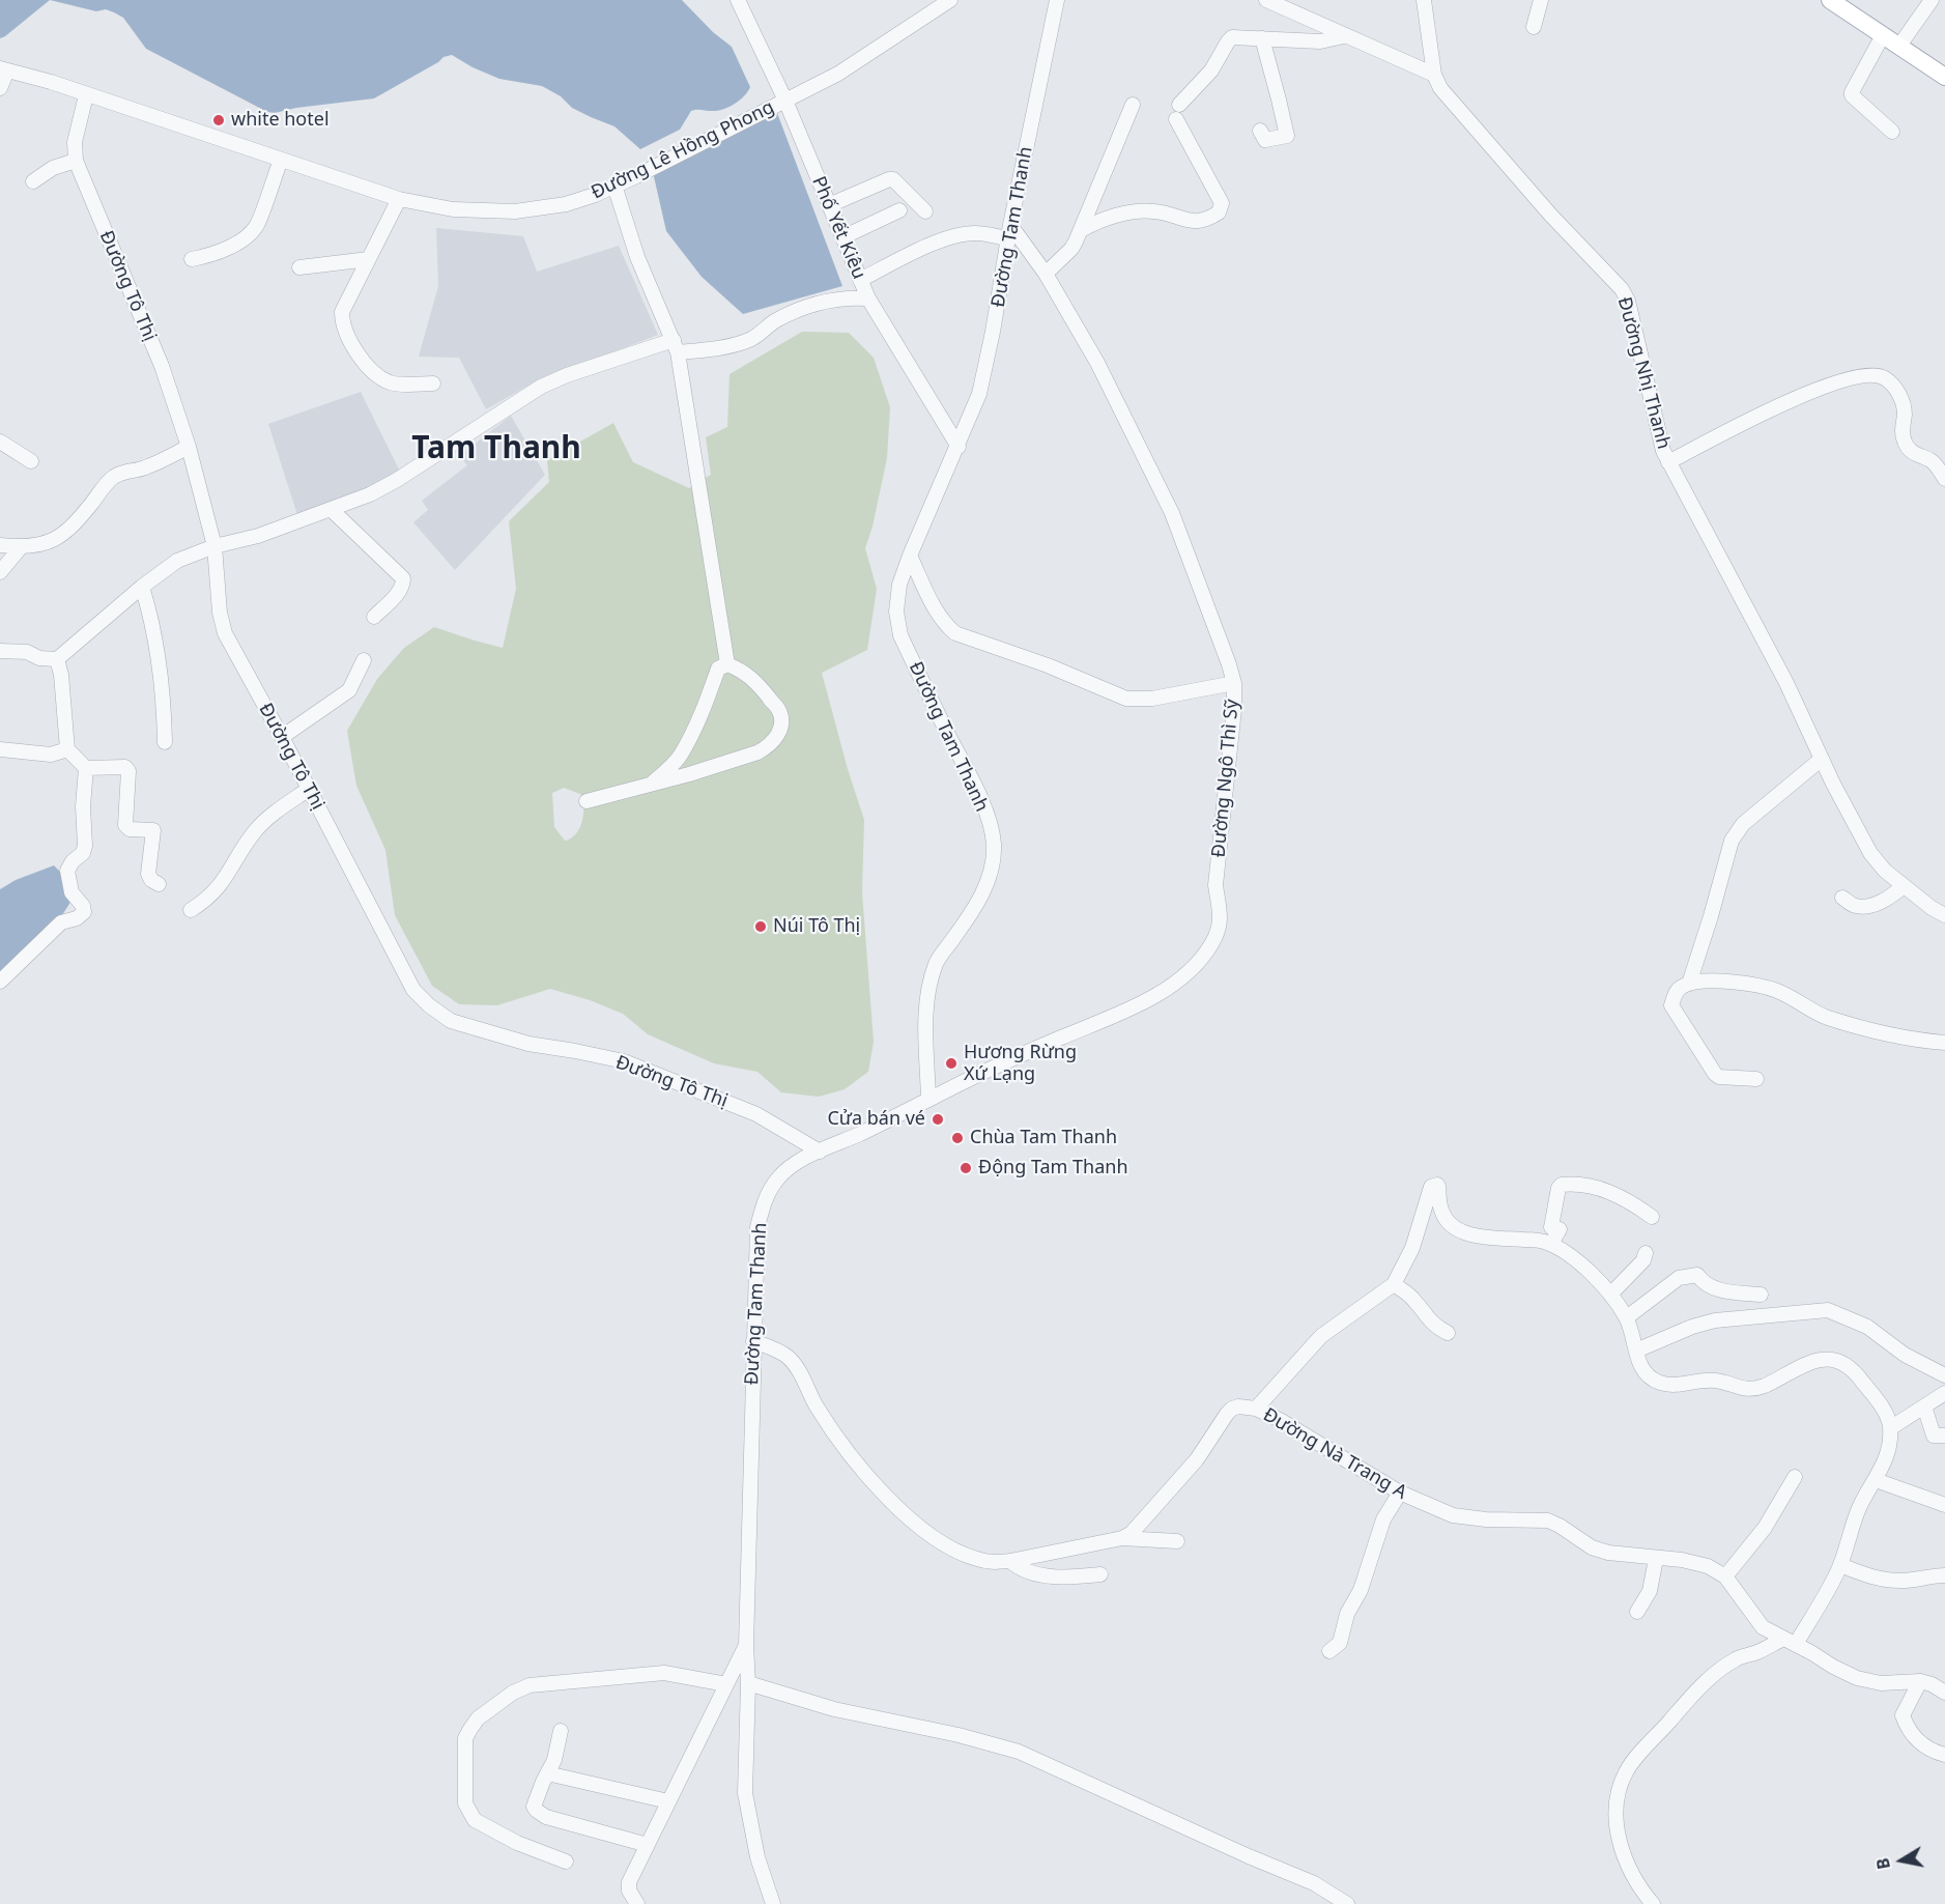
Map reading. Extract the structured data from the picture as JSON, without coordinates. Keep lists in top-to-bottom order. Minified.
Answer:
{"streets":{"street":["Đường Lê Hồng Phong","Đường Tam Thanh","Phố Yết Kiêu","Đường Tô Thị","Đường Nhị Thanh","Đường Ngô Thì Sỹ","Đường Nà Trang A"]},"crossings":[["Đường Lê Hồng Phong","Phố Yết Kiêu"],["Đường Lê Hồng Phong","Đường Tô Thị"],["Đường Tam Thanh","Phố Yết Kiêu"],["Đường Tam Thanh","Đường Tô Thị"],["Đường Tam Thanh","Đường Ngô Thì Sỹ"]],"districts":["Tam Thanh"],"places":["white hotel","Núi Tô Thị","Hương Rừng Xứ Lạng","Cửa bán vé","Chùa Tam Thanh","Động Tam Thanh"],"north":"left"}
